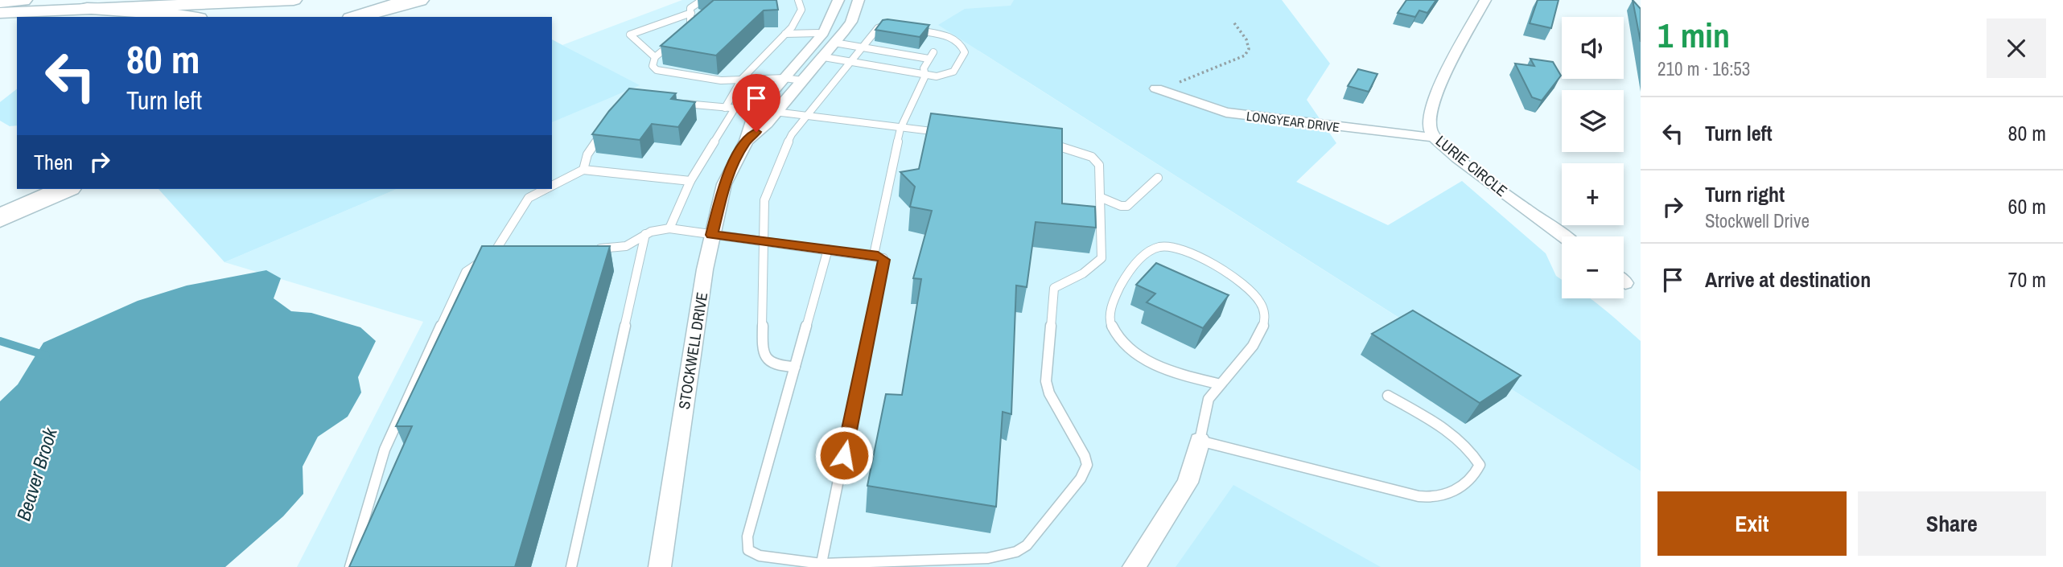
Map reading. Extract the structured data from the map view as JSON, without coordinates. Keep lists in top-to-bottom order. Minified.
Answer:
{"streets":{"street":["LONGYEAR DRIVE","LURIE CIRCLE","STOCKWELL DRIVE"]},"crossings":[["LONGYEAR DRIVE","LURIE CIRCLE"]],"water":["Beaver Brook"],"page":{"heading":["1 min","210 m · 16:53"],"map_buttons":["+","−"],"turn":["80 m","Turn left"],"list":[{"name":"Turn left","value":"80 m"},{"name":"Turn right","note":"Stockwell Drive","value":"60 m"},{"name":"Arrive at destination","value":"70 m"}],"then":"Then","buttons":["Exit","Share"]}}
